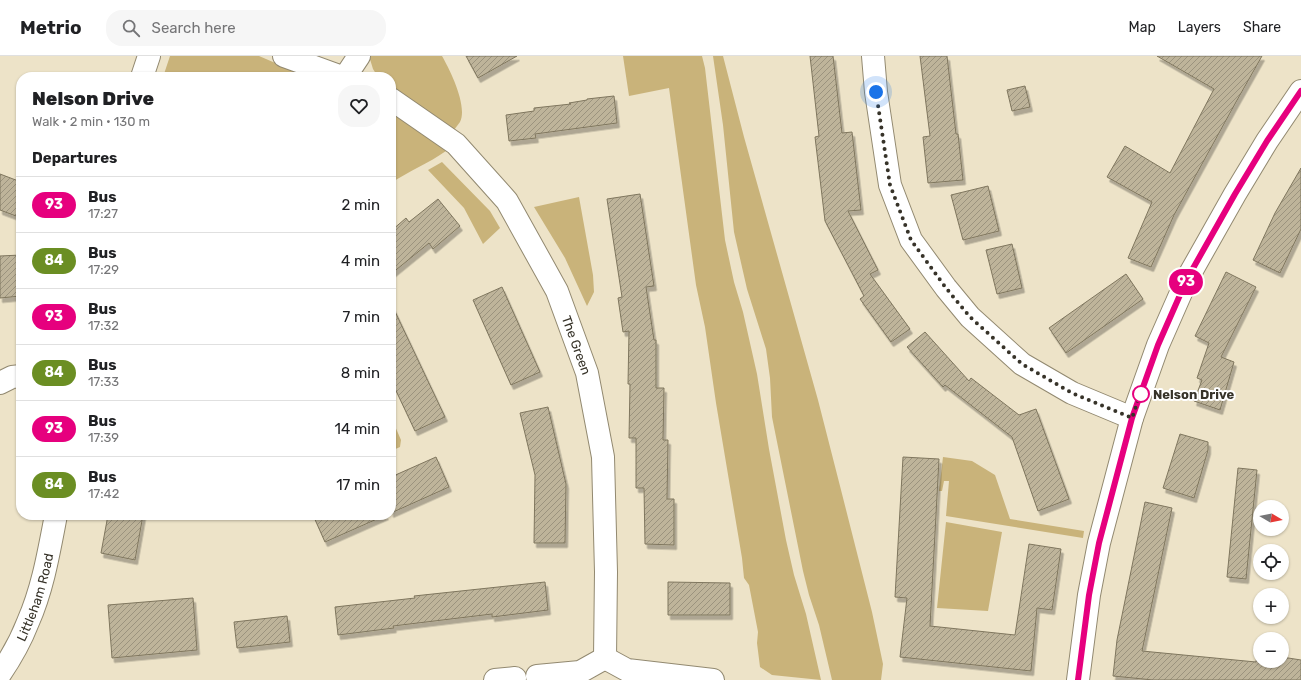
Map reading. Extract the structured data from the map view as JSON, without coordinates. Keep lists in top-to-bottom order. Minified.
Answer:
{"streets":{"street":["The Green","Littleham Road"]},"places":["Nelson Drive"],"lines":["bus line 93"],"north":"right","page":{"header":"Metrio","search":"Search here","nav":["Map","Layers","Share"],"on_map":"93","heading":[["Nelson Drive","Walk · 2 min · 130 m"],"Departures"],"list":[{"mark":"93","name":"Bus","note":"17:27","value":"2 min"},{"mark":"84","name":"Bus","note":"17:29","value":"4 min"},{"mark":"93","name":"Bus","note":"17:32","value":"7 min"},{"mark":"84","name":"Bus","note":"17:33","value":"8 min"},{"mark":"93","name":"Bus","note":"17:39","value":"14 min"},{"mark":"84","name":"Bus","note":"17:42","value":"17 min"}],"map_buttons":["+","−"]}}
